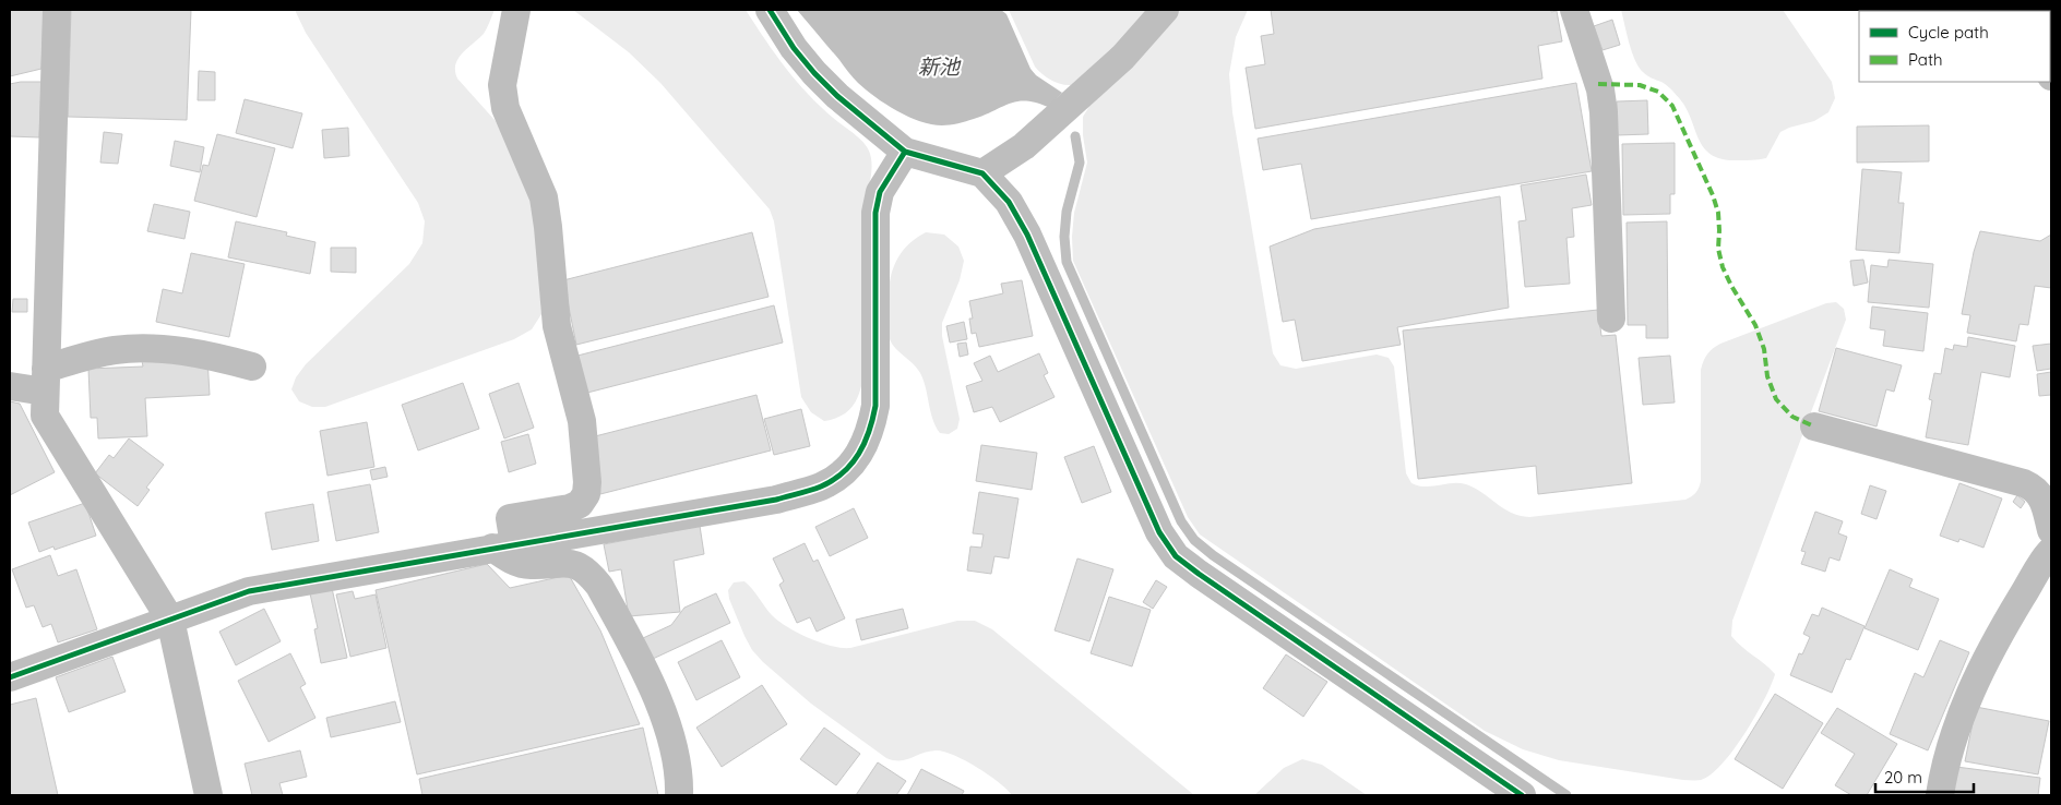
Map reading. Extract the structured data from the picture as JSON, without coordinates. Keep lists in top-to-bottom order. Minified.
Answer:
{"water":["新池"],"legend":["Cycle path","Path"],"scale_bar":"20 m"}
